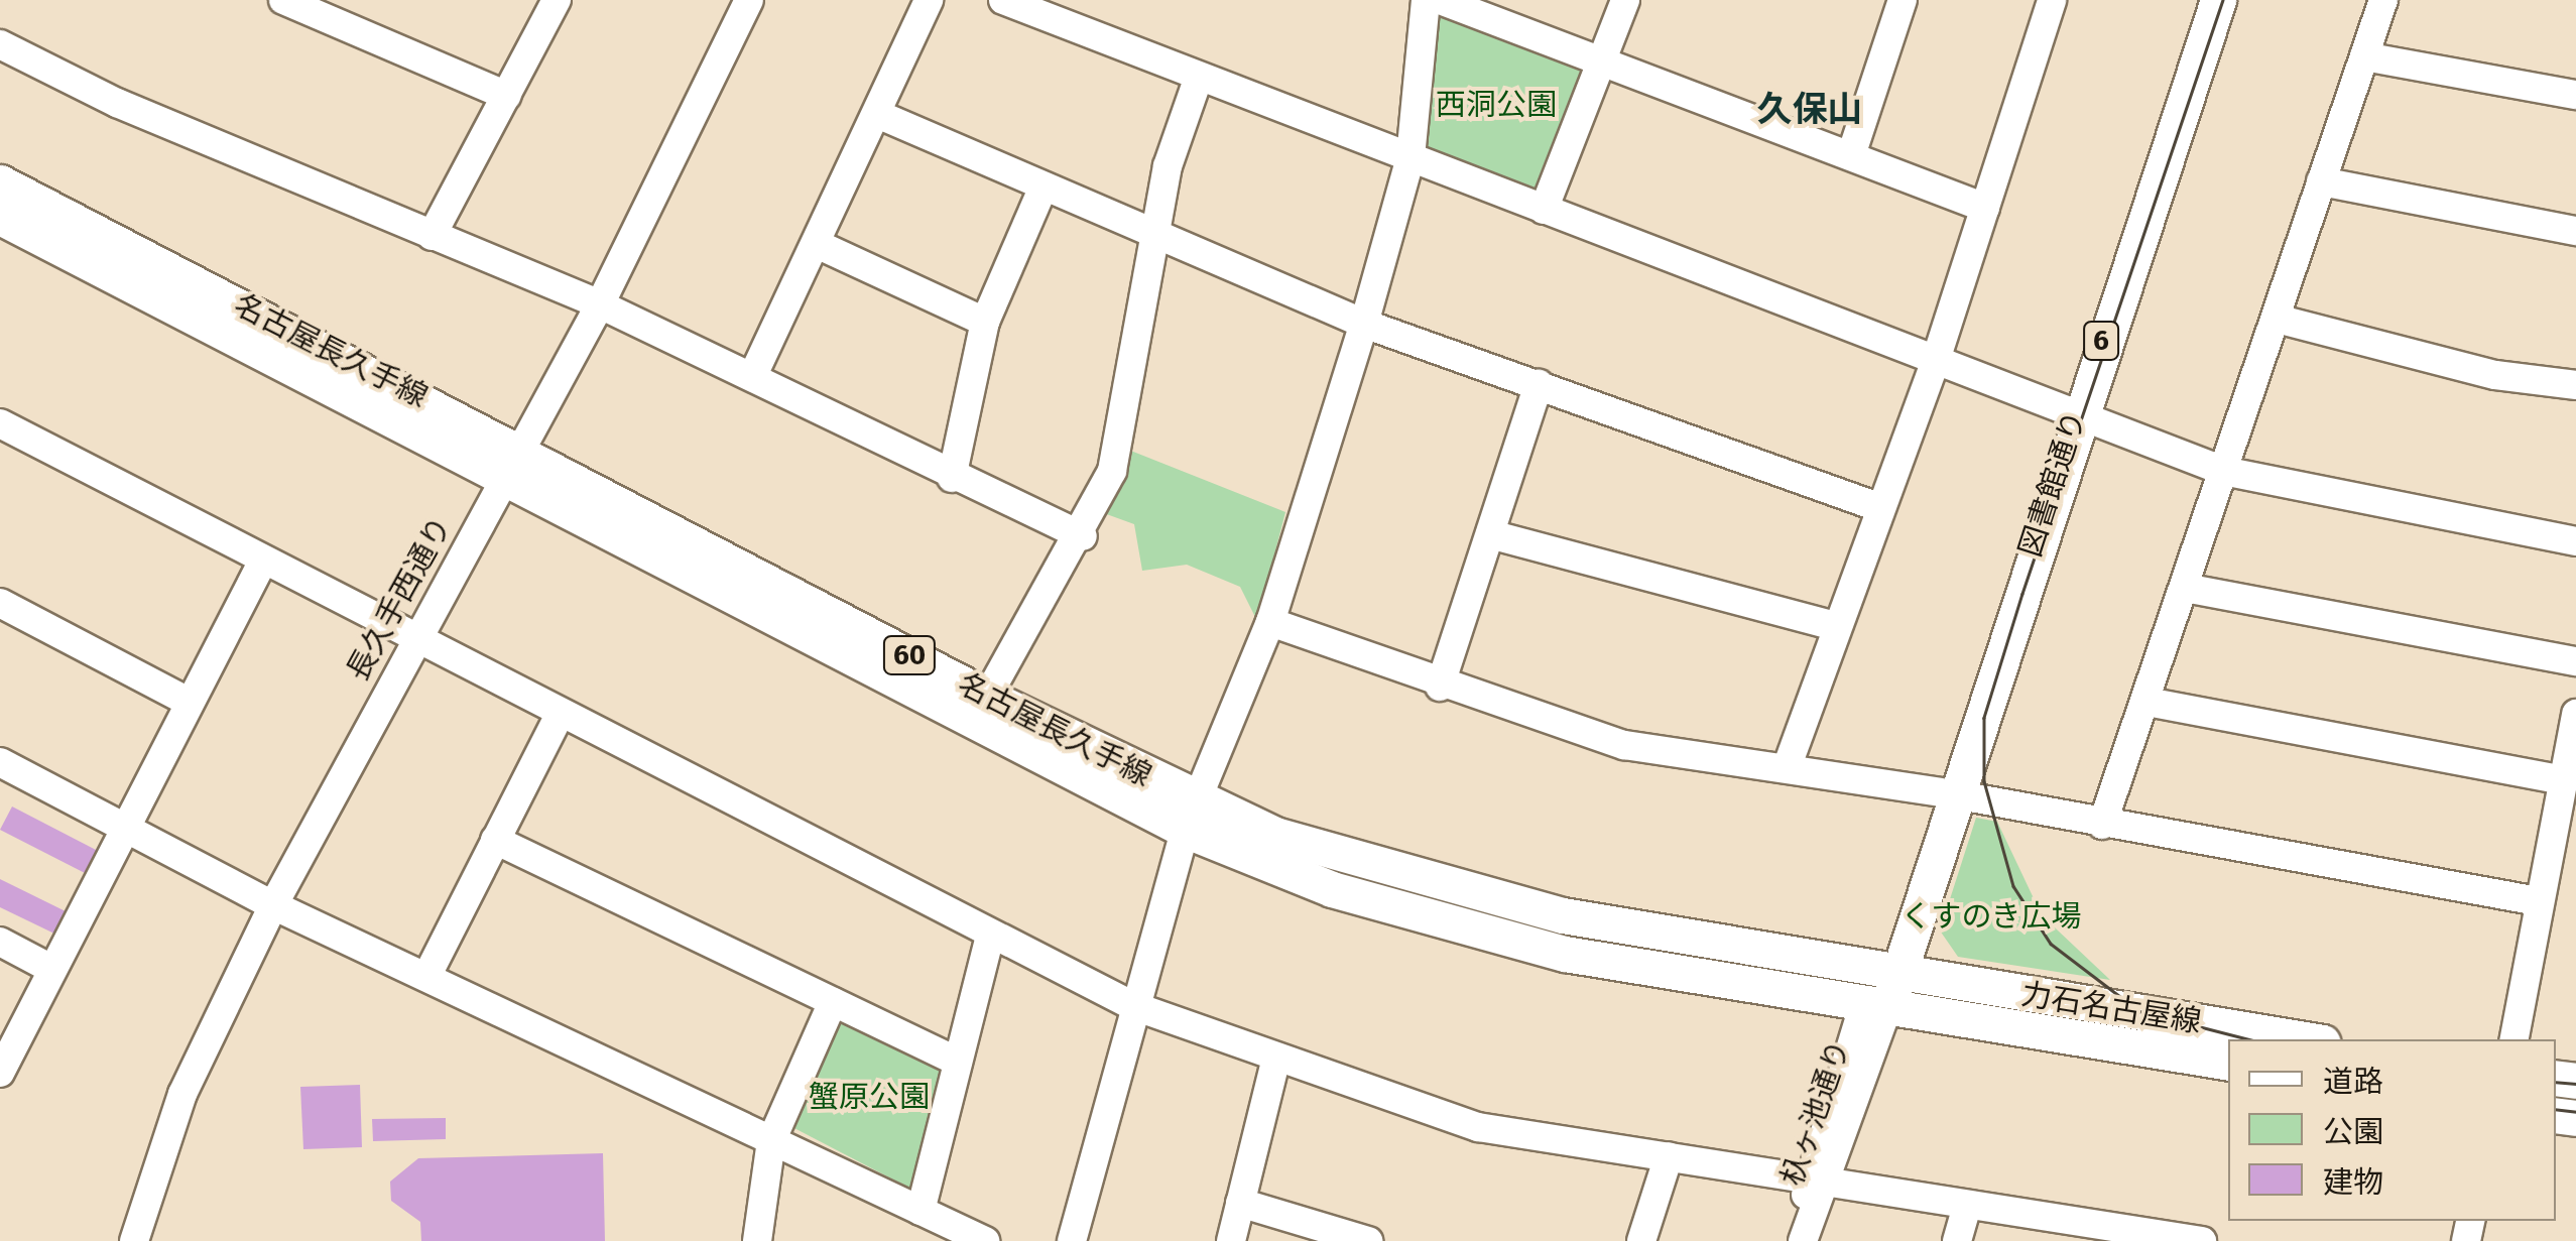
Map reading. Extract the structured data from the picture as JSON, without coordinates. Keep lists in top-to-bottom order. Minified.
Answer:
{"streets":{"main road":["6","名古屋長久手線","図書館通り","60","力石名古屋線"],"street":["長久手西通り","杁ヶ池通り"]},"crossings":[["名古屋長久手線","図書館通り"],["名古屋長久手線","長久手西通り"],["名古屋長久手線","力石名古屋線"],["名古屋長久手線","杁ヶ池通り"],["図書館通り","力石名古屋線"],["図書館通り","杁ヶ池通り"],["力石名古屋線","杁ヶ池通り"]],"districts":["久保山"],"parks":["西洞公園","くすのき広場","蟹原公園"],"legend":["道路","公園","建物"]}
